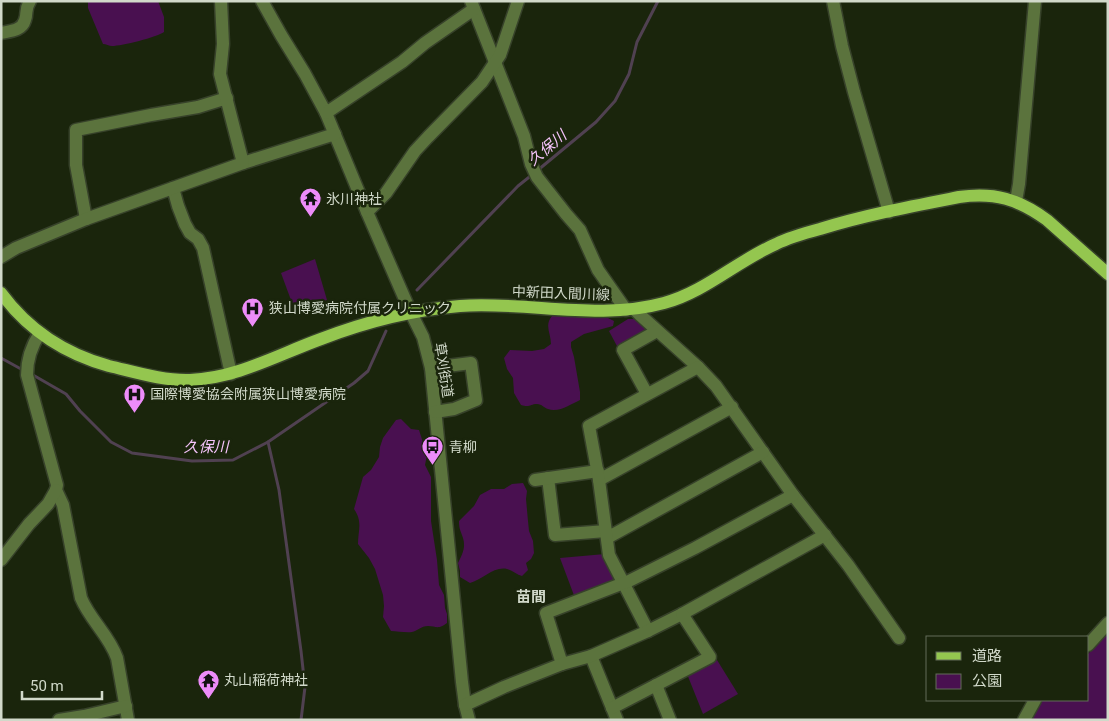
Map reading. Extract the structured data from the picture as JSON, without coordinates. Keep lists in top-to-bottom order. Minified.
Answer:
{"streets":{"main road":["中新田入間川線"],"street":["草刈街道"]},"crossings":[["中新田入間川線","草刈街道"]],"districts":["苗間"],"water":["久保川"],"places":{"temple":["氷川神社","丸山稲荷神社"],"hospital":["狭山博愛病院付属クリニック","国際博愛協会附属狭山博愛病院"],"bus stop":["青柳"]},"legend":["道路","公園"],"scale_bar":"50 m"}
